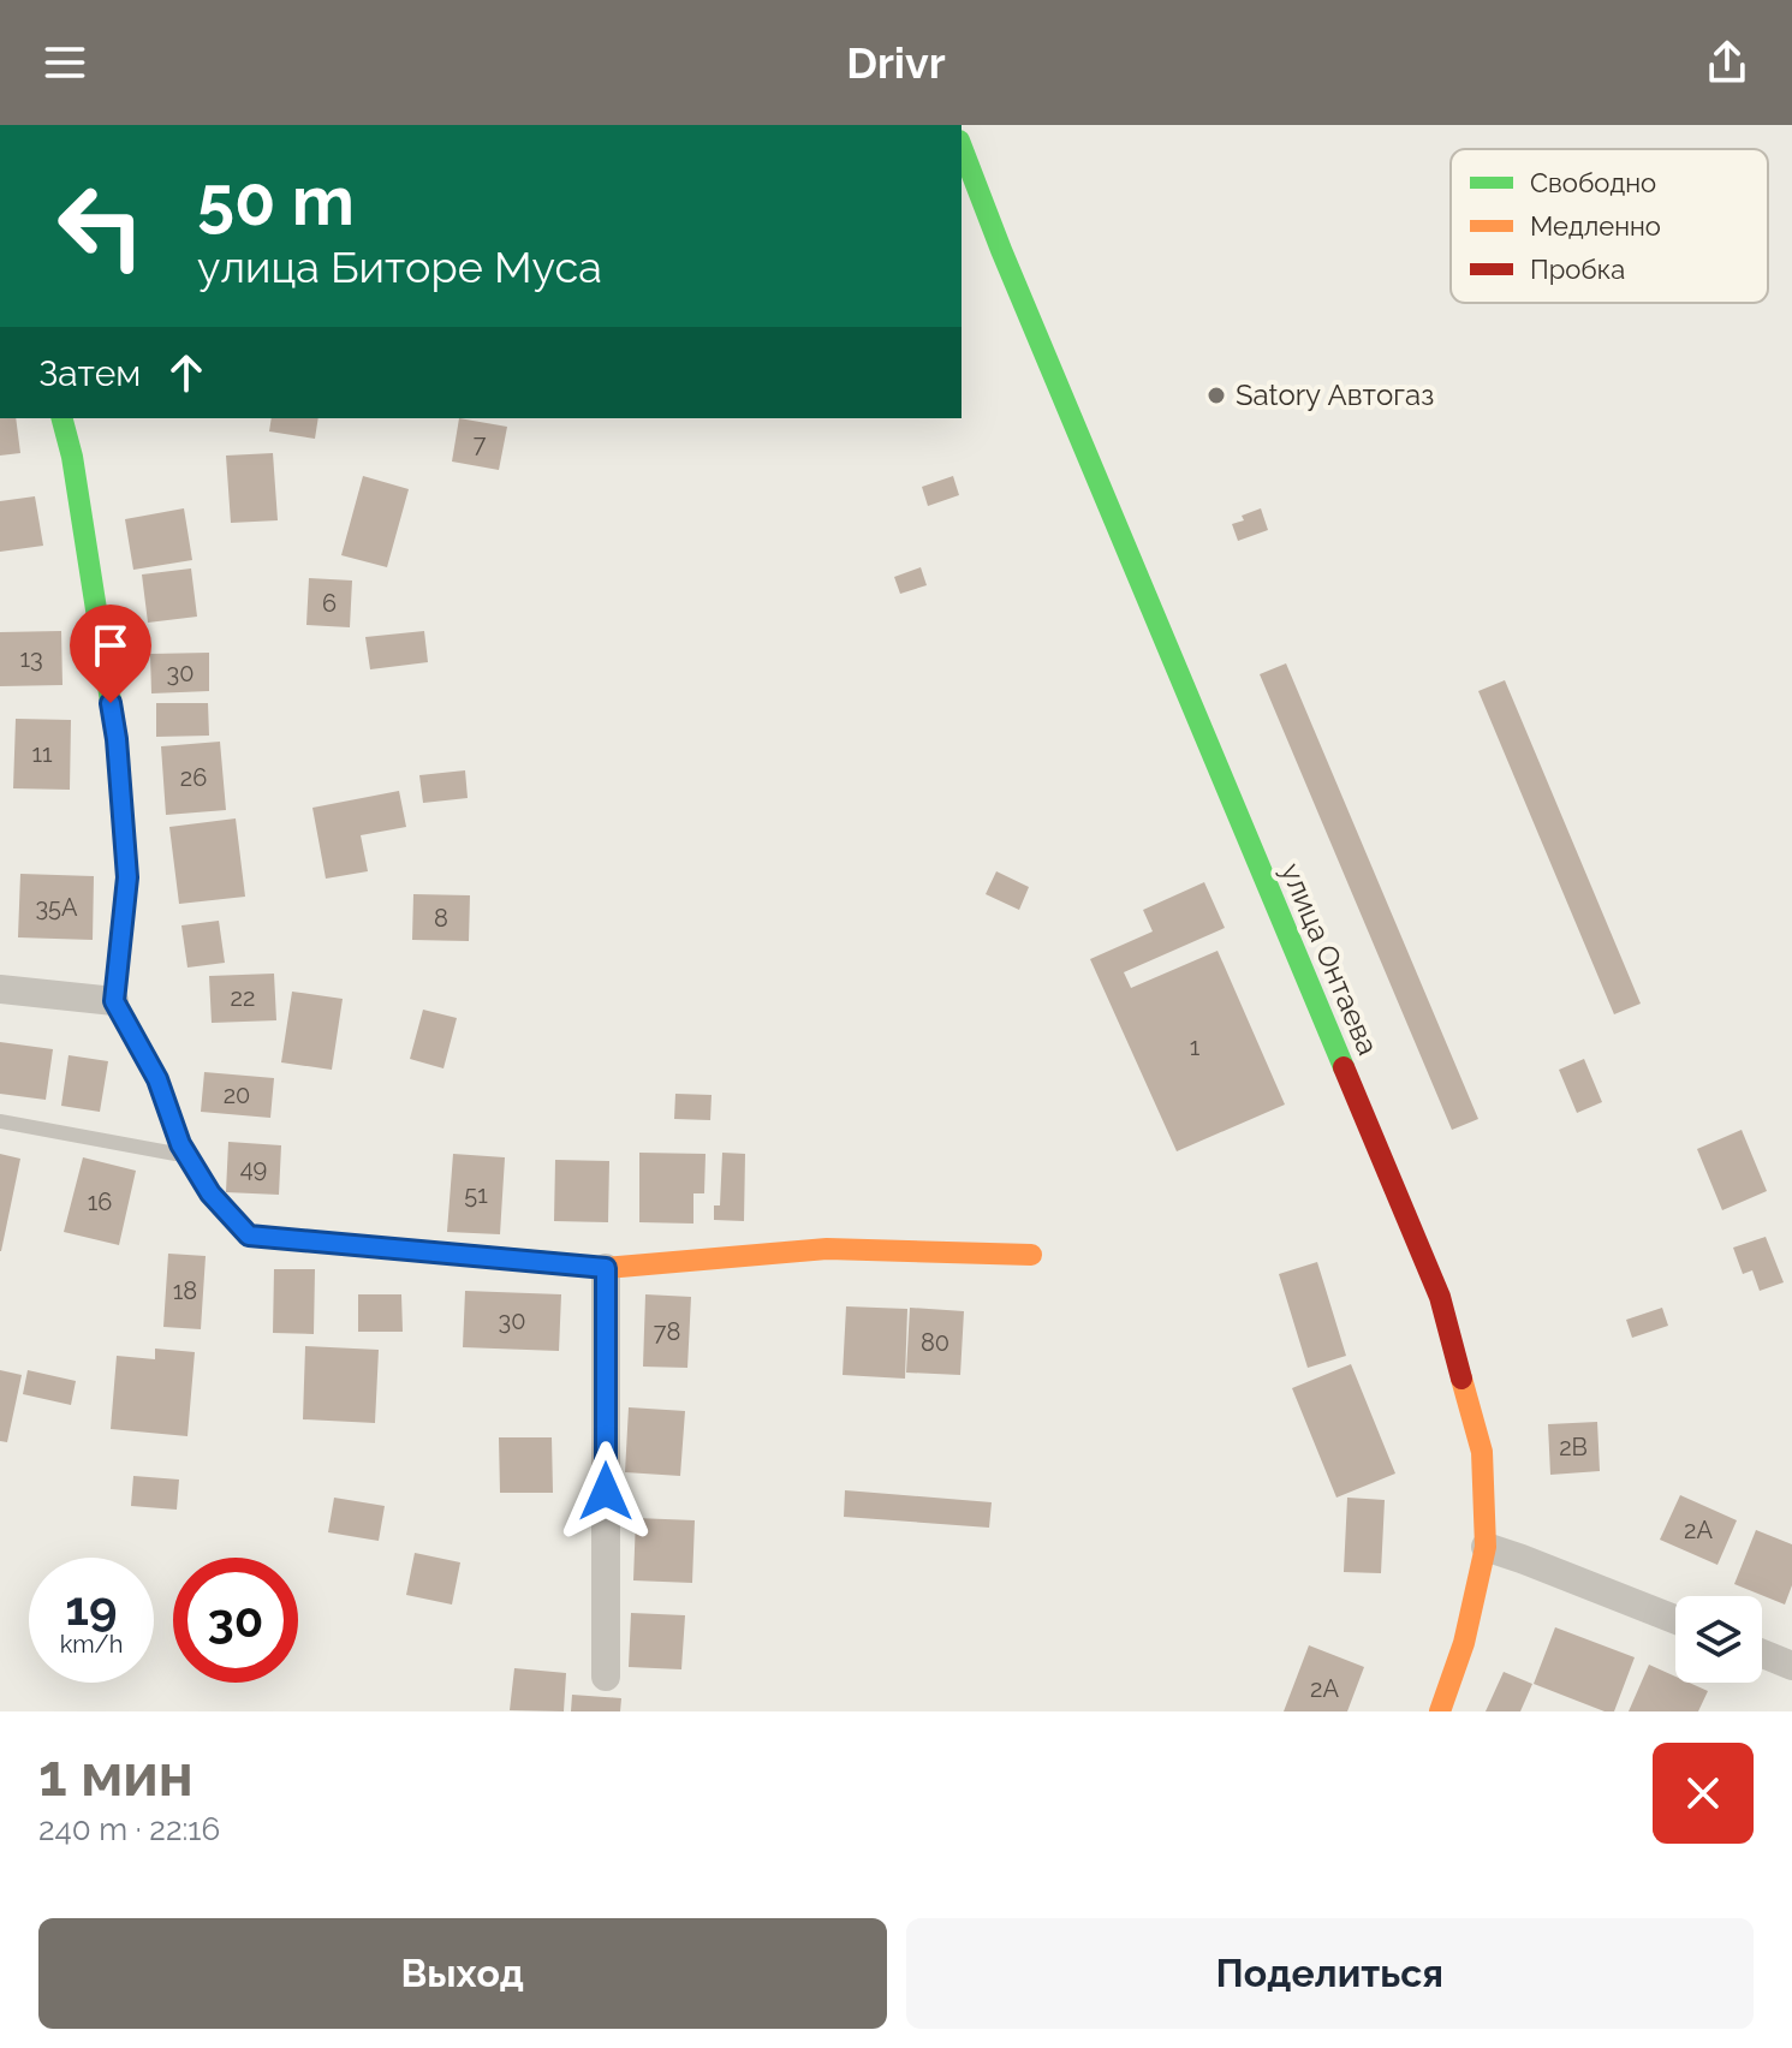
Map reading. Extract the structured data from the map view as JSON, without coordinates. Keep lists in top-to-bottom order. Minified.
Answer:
{"streets":{"main road":["улица Онтаева"]},"places":["Satory Автогаз"],"house_numbers":["7","6","13","30","11","26","35А","8","22","1","20","49","51","16","18","30","78","80","2В","2А","2А"],"legend":["Свободно","Медленно","Пробка"],"page":{"header":"Drivr","turn":["50 m","улица Биторе Муса"],"then":"Затем","speed":"19 km/h","limit":"30","heading":["1 мин","240 m · 22:16"],"buttons":["Выход","Поделиться"]}}
